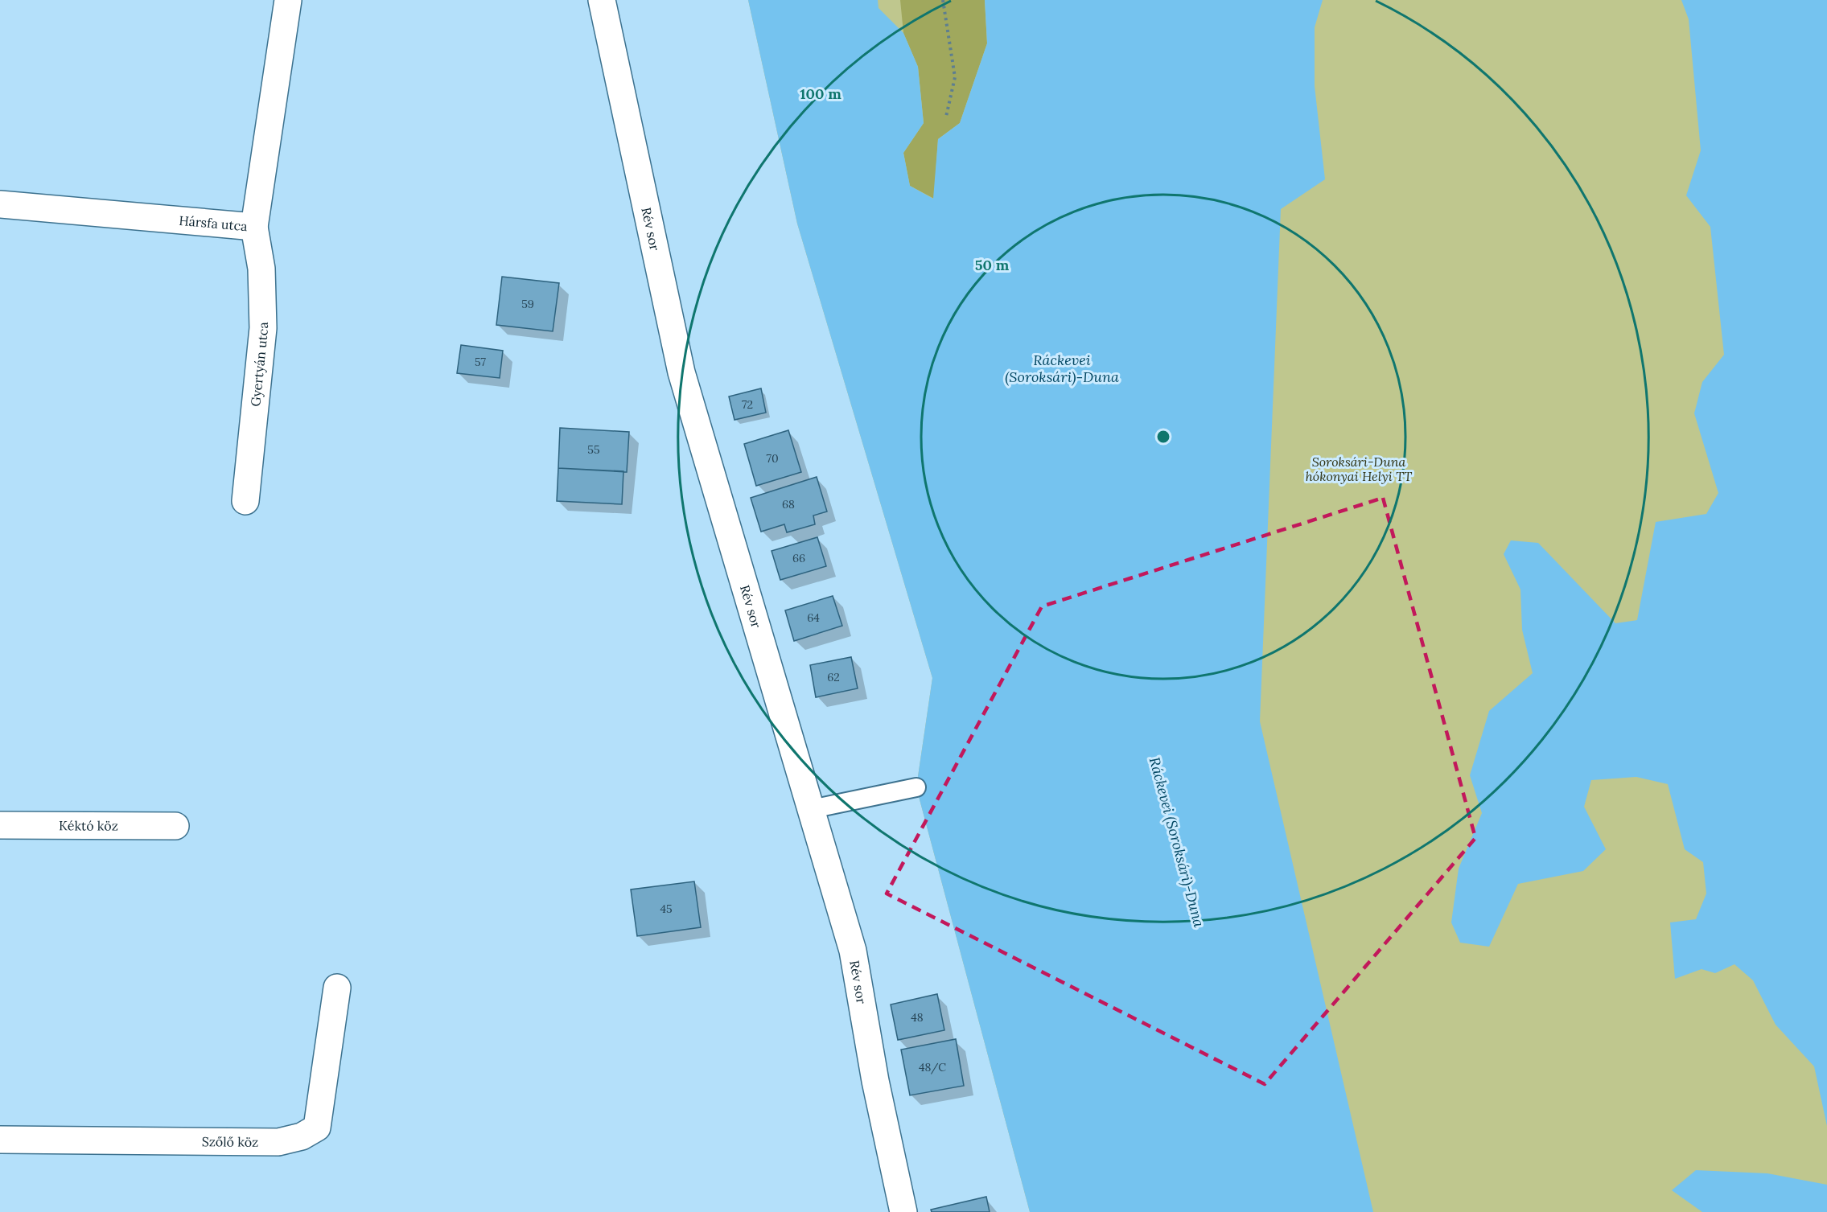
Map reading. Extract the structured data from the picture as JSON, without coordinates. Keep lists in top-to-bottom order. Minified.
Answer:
{"streets":{"street":["Hársfa utca","Rév sor","Gyertyán utca","Kéktó köz","Szőlő köz"]},"crossings":[["Hársfa utca","Gyertyán utca"]],"water":["Ráckevei (Soroksári)-Duna"],"parks":["Soroksári-Duna hókonyai Helyi TT"],"house_numbers":["59","57","72","55","70","68","66","64","62","45","48","48/C"],"rings":["100 m","50 m"]}
